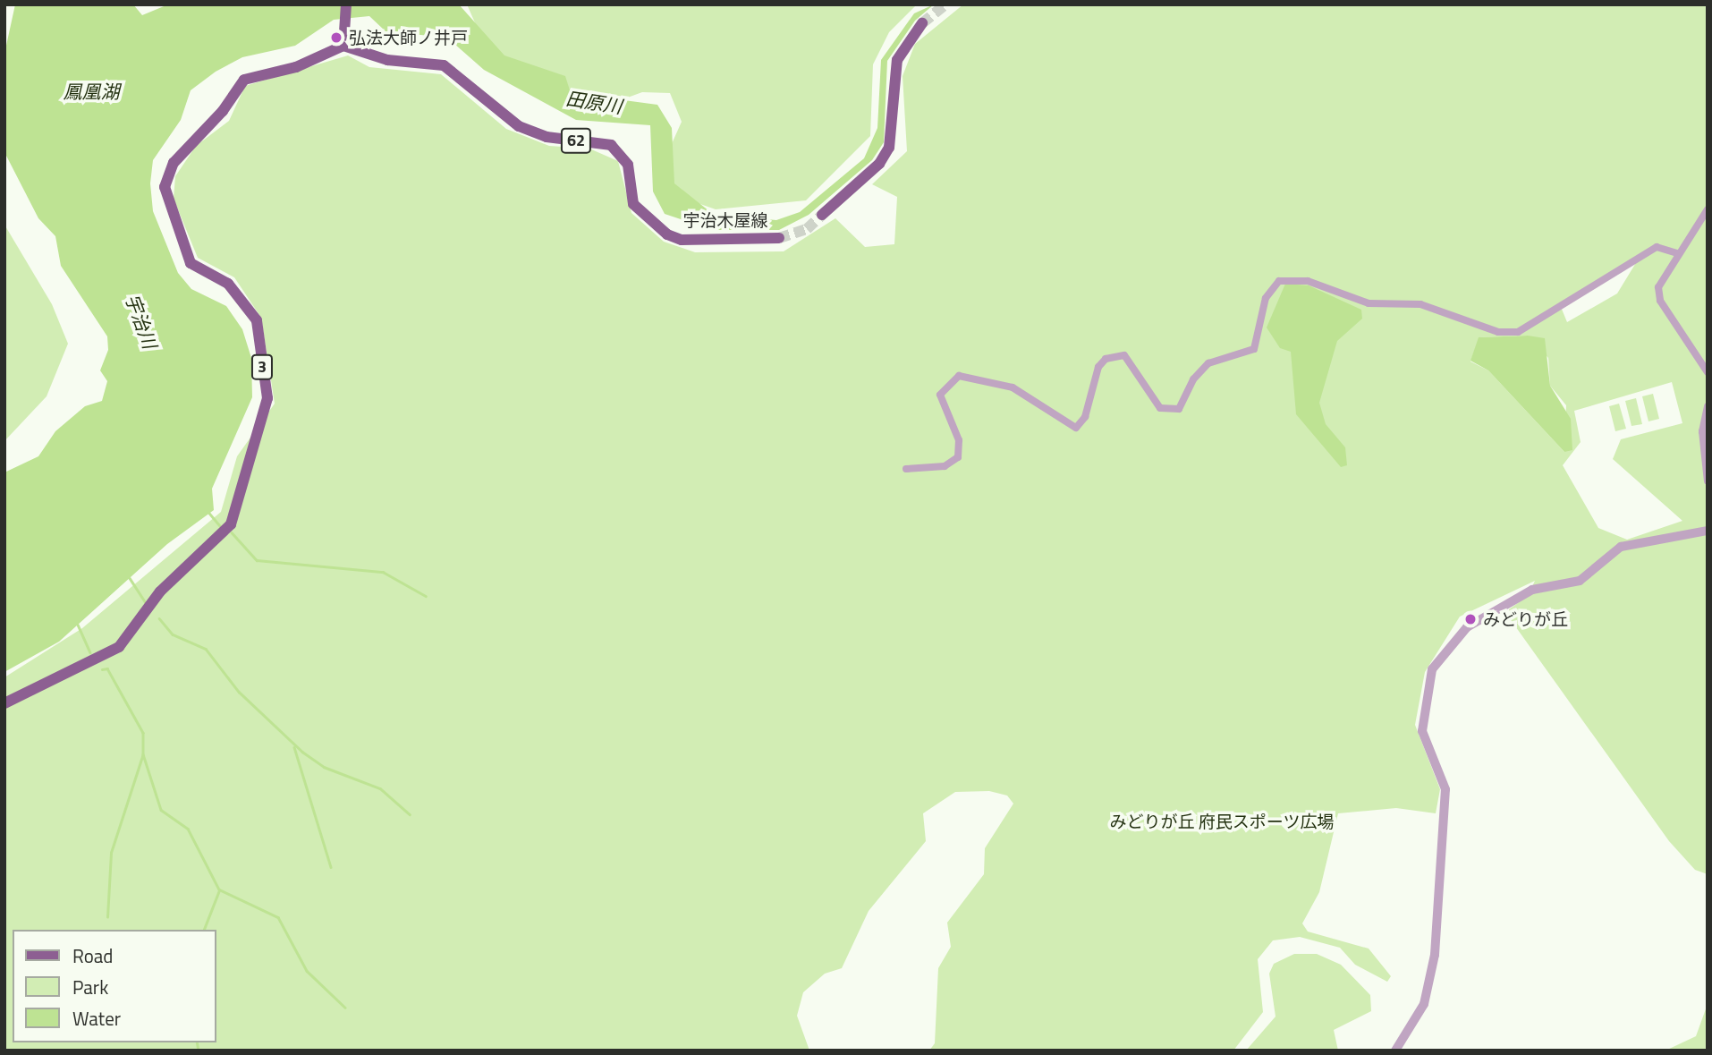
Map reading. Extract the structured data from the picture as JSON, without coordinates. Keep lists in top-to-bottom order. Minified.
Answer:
{"streets":{"main road":["62","宇治木屋線","3"]},"crossings":[["宇治木屋線","3"]],"water":["鳳凰湖","田原川","宇治川"],"parks":["みどりが丘 府民スポーツ広場"],"places":["弘法大師ノ井戸","みどりが丘"],"legend":["Road","Park","Water"]}
